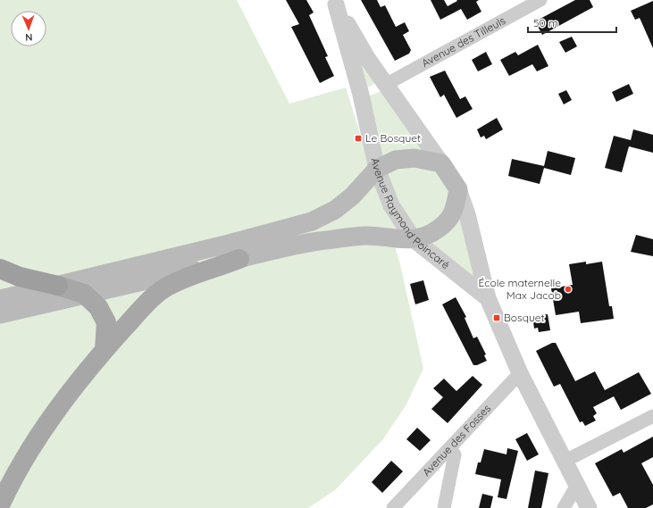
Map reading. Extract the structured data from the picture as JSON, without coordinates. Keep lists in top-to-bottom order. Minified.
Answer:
{"streets":{"main road":["Avenue Raymond Poincaré"],"street":["Avenue des Tilleuls","Avenue des Fosses"]},"crossings":[["Avenue des Tilleuls","Avenue Raymond Poincaré"],["Avenue Raymond Poincaré","Avenue des Fosses"]],"places":{"transit":["Le Bosquet","Bosquet"],"other":["École maternelle Max Jacob"]},"scale_bar":"50 m","north":"bottom"}
